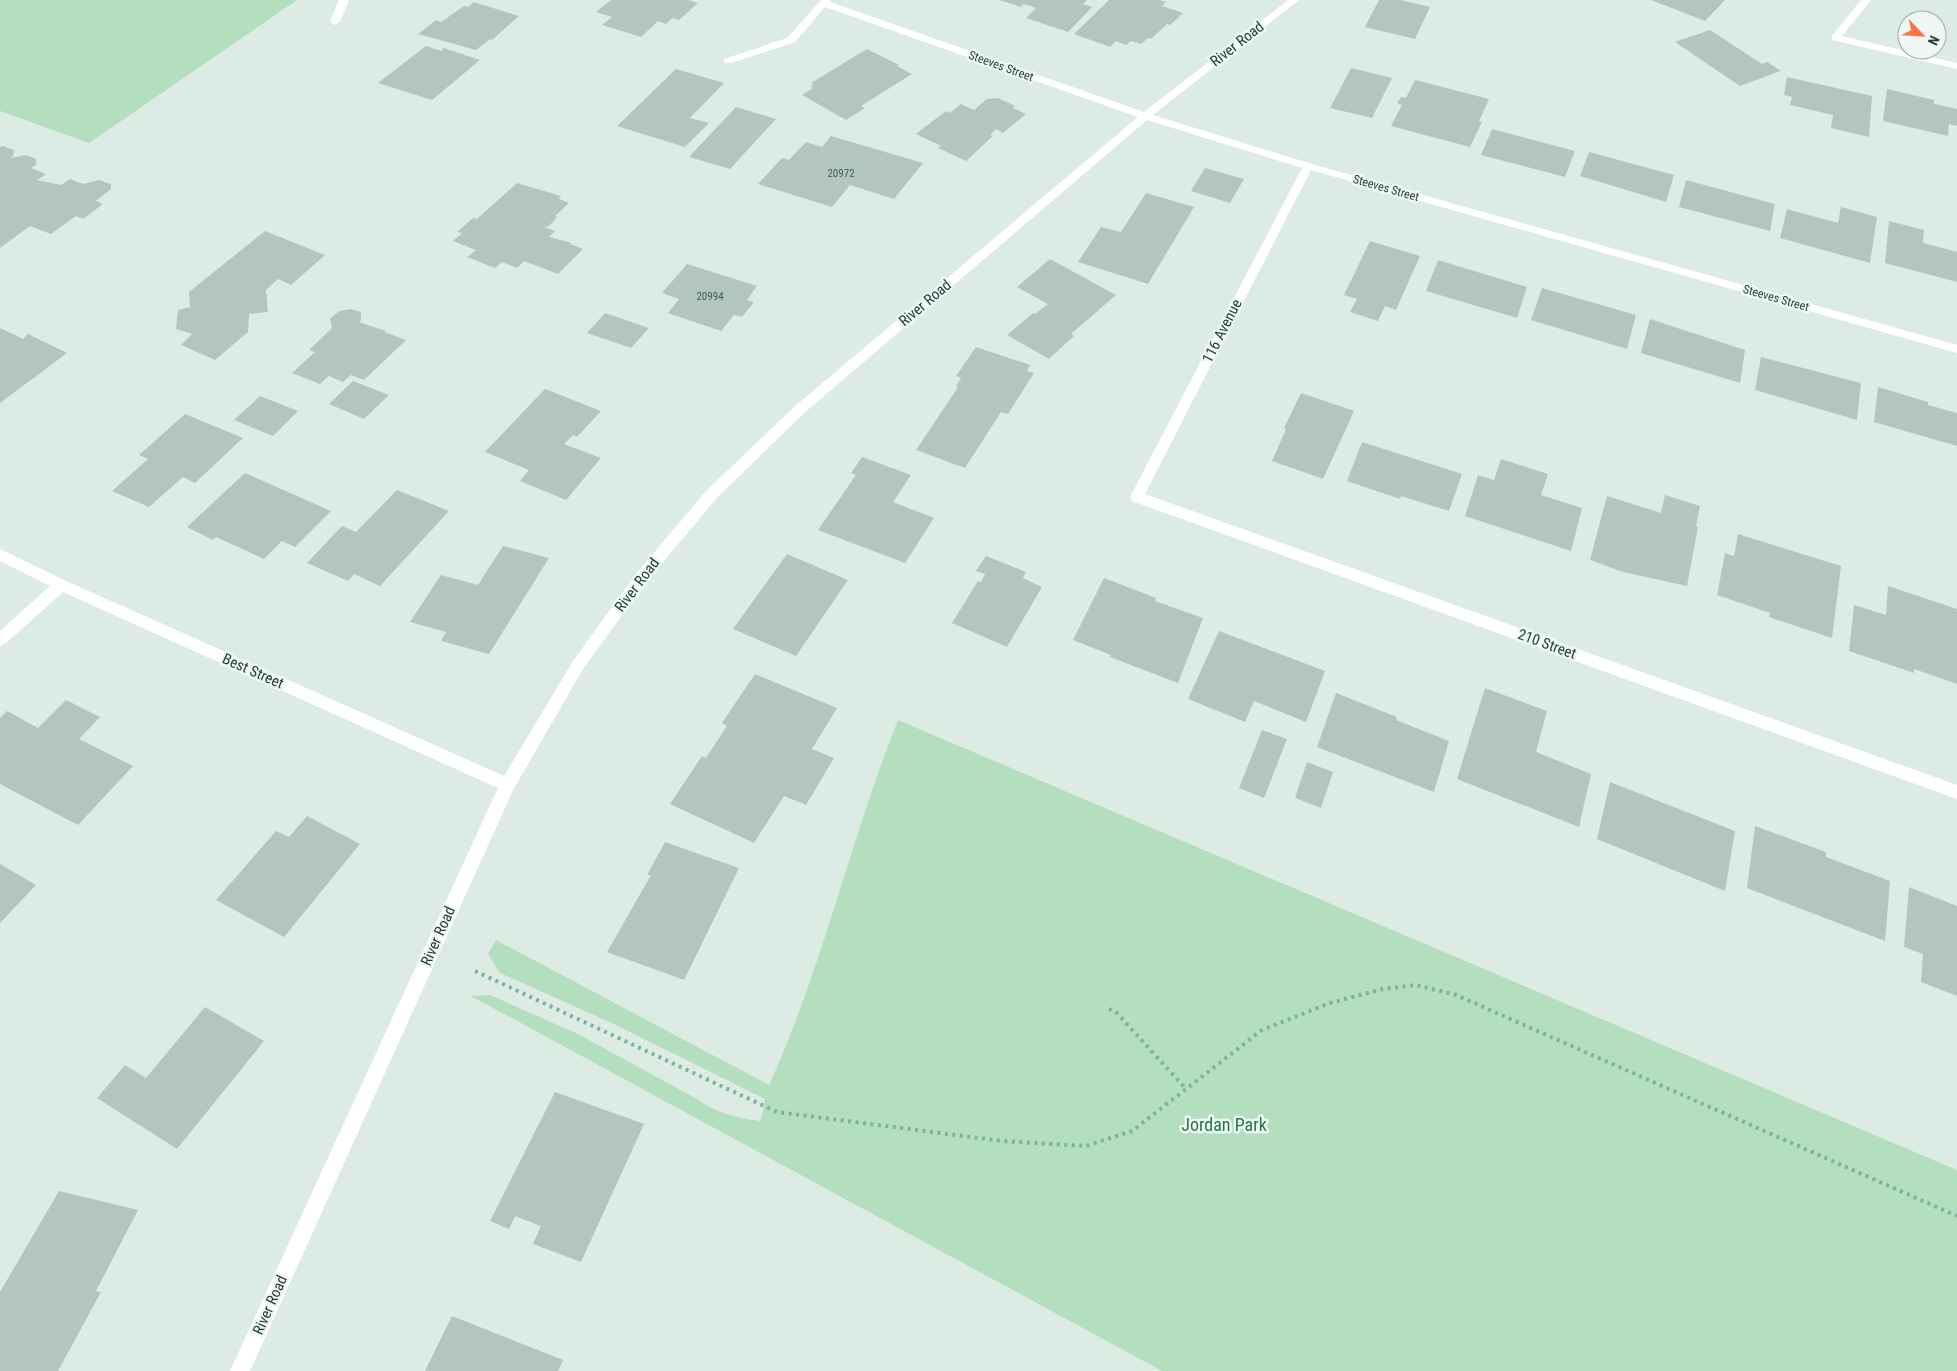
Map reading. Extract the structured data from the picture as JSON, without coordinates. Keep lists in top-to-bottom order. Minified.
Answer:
{"streets":{"street":["River Road","Steeves Street","116 Avenue","210 Street","Best Street"]},"crossings":[["River Road","Steeves Street"],["River Road","Best Street"],["Steeves Street","116 Avenue"],["116 Avenue","210 Street"]],"parks":["Jordan Park"],"house_numbers":["20972","20994"],"north":"bottom right"}
